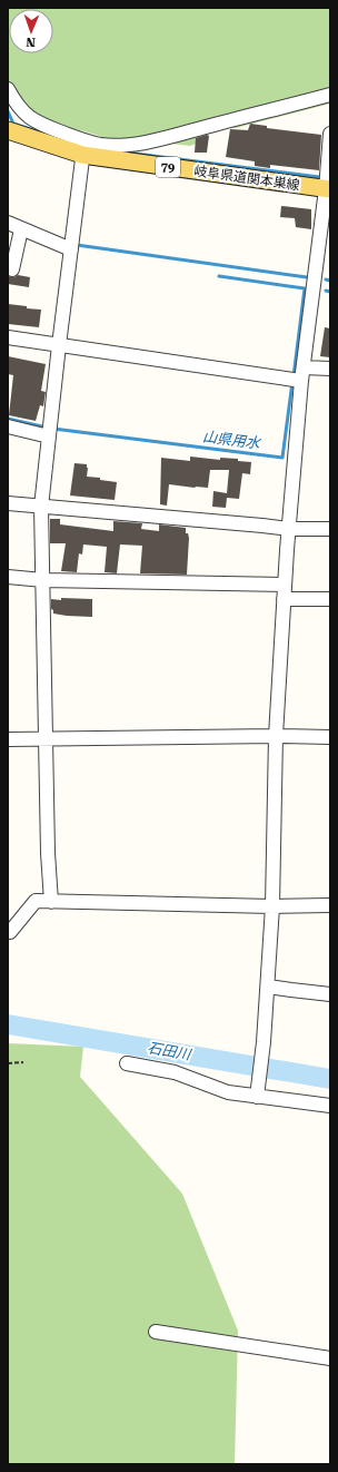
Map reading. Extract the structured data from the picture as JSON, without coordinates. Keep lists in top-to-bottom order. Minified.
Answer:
{"streets":{"main road":["79","岐阜県道関本巣線"]},"water":["山県用水","石田川"],"north":"bottom"}
